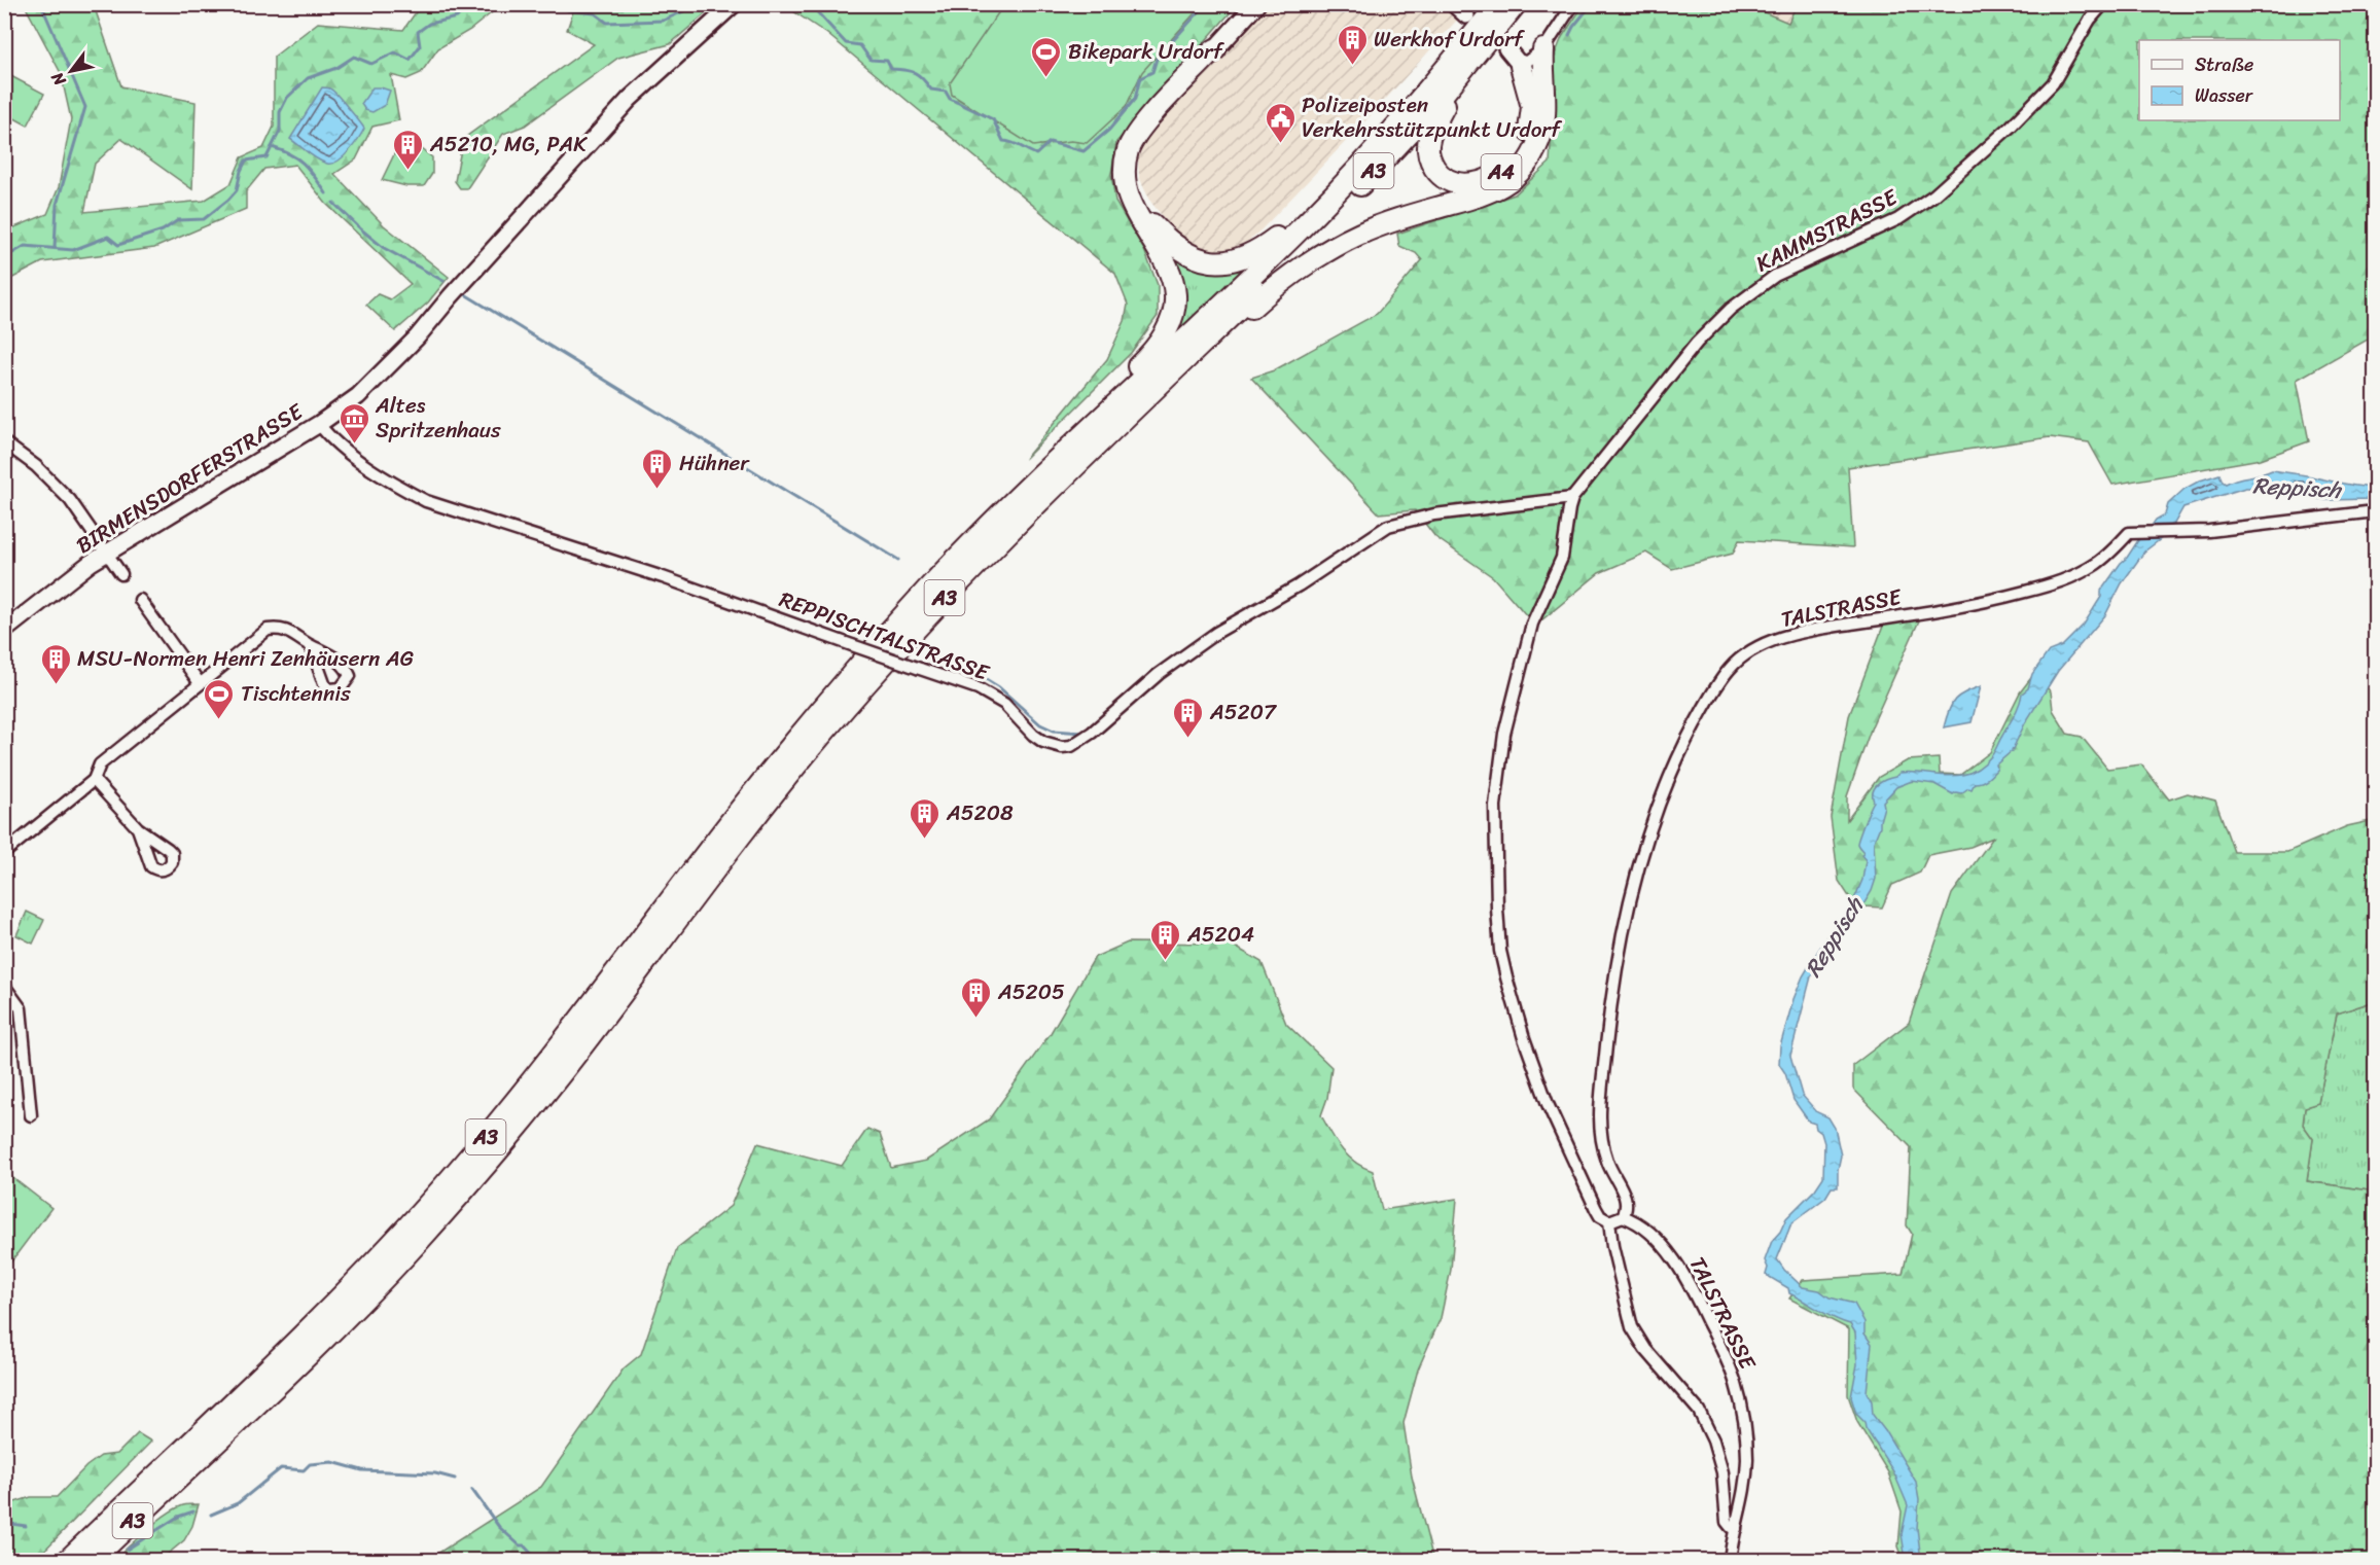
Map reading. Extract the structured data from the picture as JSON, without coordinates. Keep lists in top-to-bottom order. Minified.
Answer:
{"streets":{"highway":["A3","A4"],"main road":["BIRMENSDORFERSTRASSE"],"street":["KAMMSTRASSE","TALSTRASSE","REPPISCHTALSTRASSE"]},"crossings":[["A3","A4"],["KAMMSTRASSE","REPPISCHTALSTRASSE"],["BIRMENSDORFERSTRASSE","REPPISCHTALSTRASSE"]],"water":["Reppisch"],"places":{"building":["Werkhof Urdorf","A5210, MG, PAK","Hühner","MSU-Normen Henri Zenhäusern AG","A5207","A5208","A5204","A5205"],"sports":["Bikepark Urdorf","Tischtennis"],"public building":["Polizeiposten Verkehrsstützpunkt Urdorf"],"museum":["Altes Spritzenhaus"]},"legend":["Straße","Wasser"],"north":"bottom left"}
